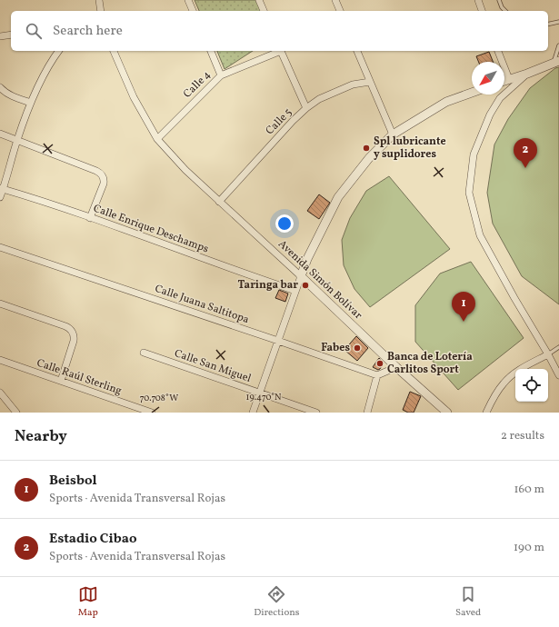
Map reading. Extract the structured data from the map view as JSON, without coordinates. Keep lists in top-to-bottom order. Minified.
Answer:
{"streets":{"street":["Calle 4","Calle 5","Calle Enrique Deschamps","Avenida Simón Bolívar","Calle Juana Saltitopa","Calle San Miguel","Calle Raúl Sterling"]},"crossings":[["Calle 4","Avenida Simón Bolívar"],["Calle 5","Avenida Simón Bolívar"]],"places":["Spl lubricante y suplidores","Taringa bar","Fabes","Banca de Lotería Carlitos Sport"],"north":"bottom left","page":{"search":"Search here","pins":["2","1"],"heading":["Nearby","2 results"],"list":[{"mark":"1","name":"Beisbol","note":"Sports · Avenida Transversal Rojas","value":"160 m"},{"mark":"2","name":"Estadio Cibao","note":"Sports · Avenida Transversal Rojas","value":"190 m"}],"nav":["Map","Directions","Saved"]},"coordinates":["19.470°N","70.708°W"]}
